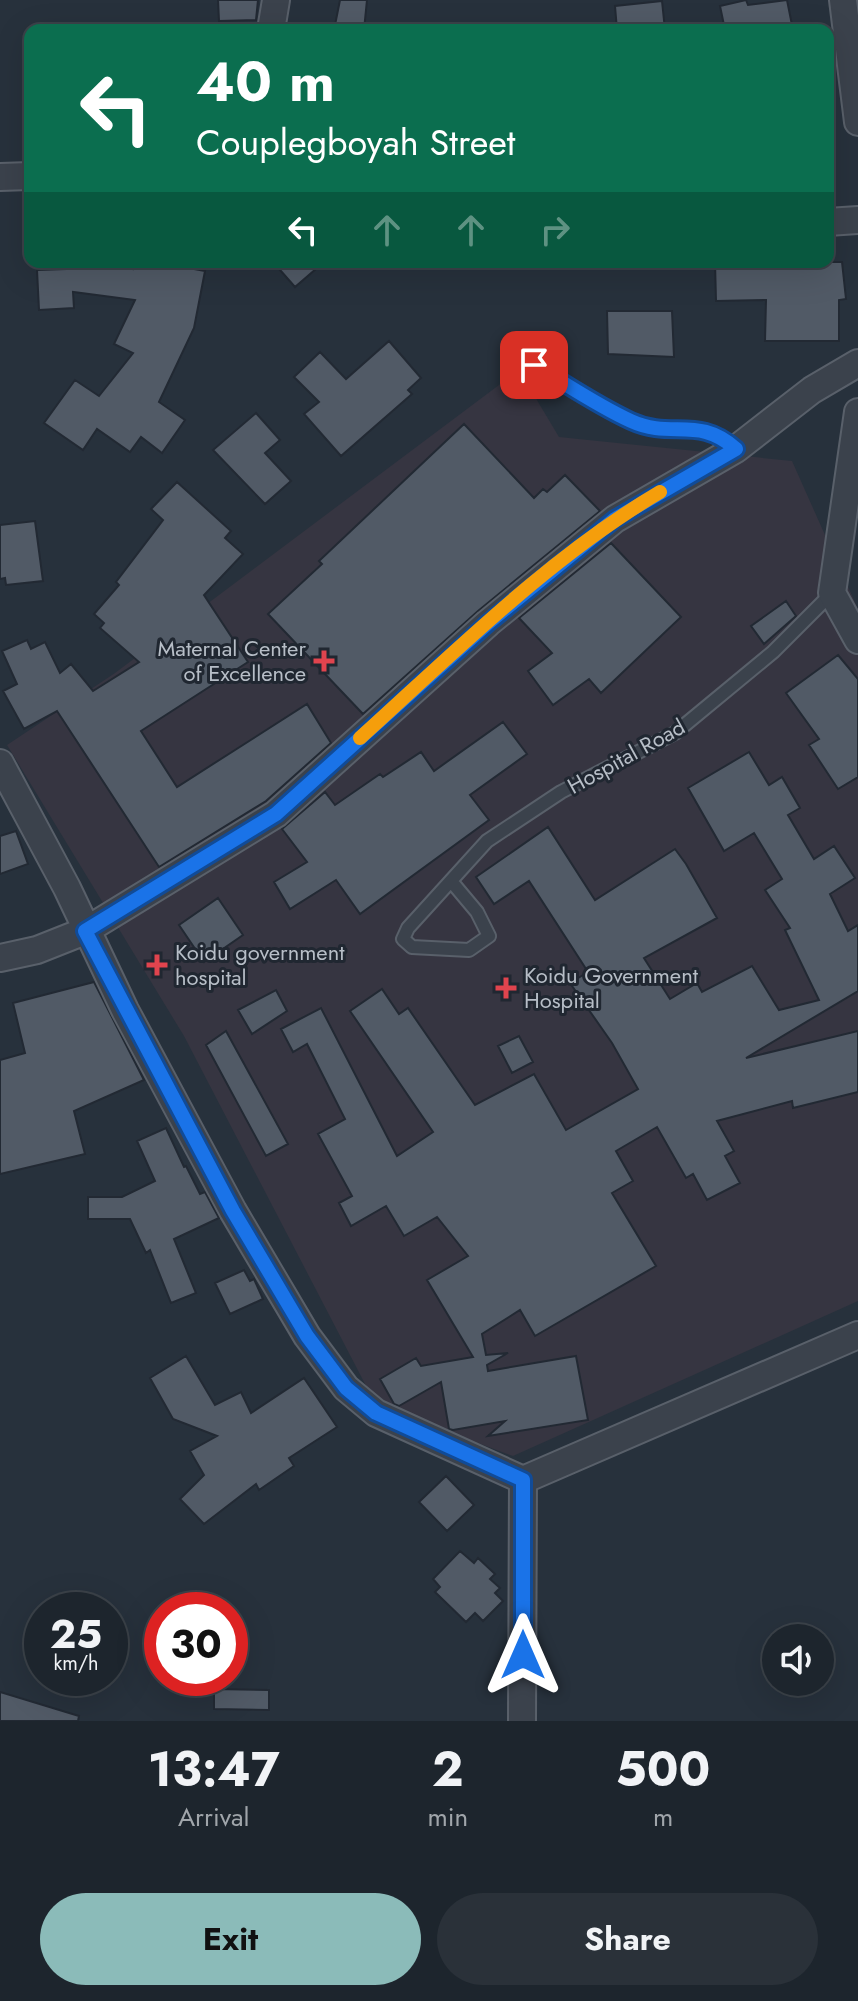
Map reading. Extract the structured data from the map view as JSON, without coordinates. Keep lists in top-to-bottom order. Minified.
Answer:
{"streets":{"lane":["Hospital Road"]},"places":{"health":["Maternal Center of Excellence","Koidu government hospital","Koidu Government Hospital"]},"page":{"turn":["40 m","Couplegboyah Street"],"speed":"25 km/h","limit":"30","eta":["13:47","Arrival","2","min","500","m"],"buttons":["Exit","Share"]}}
